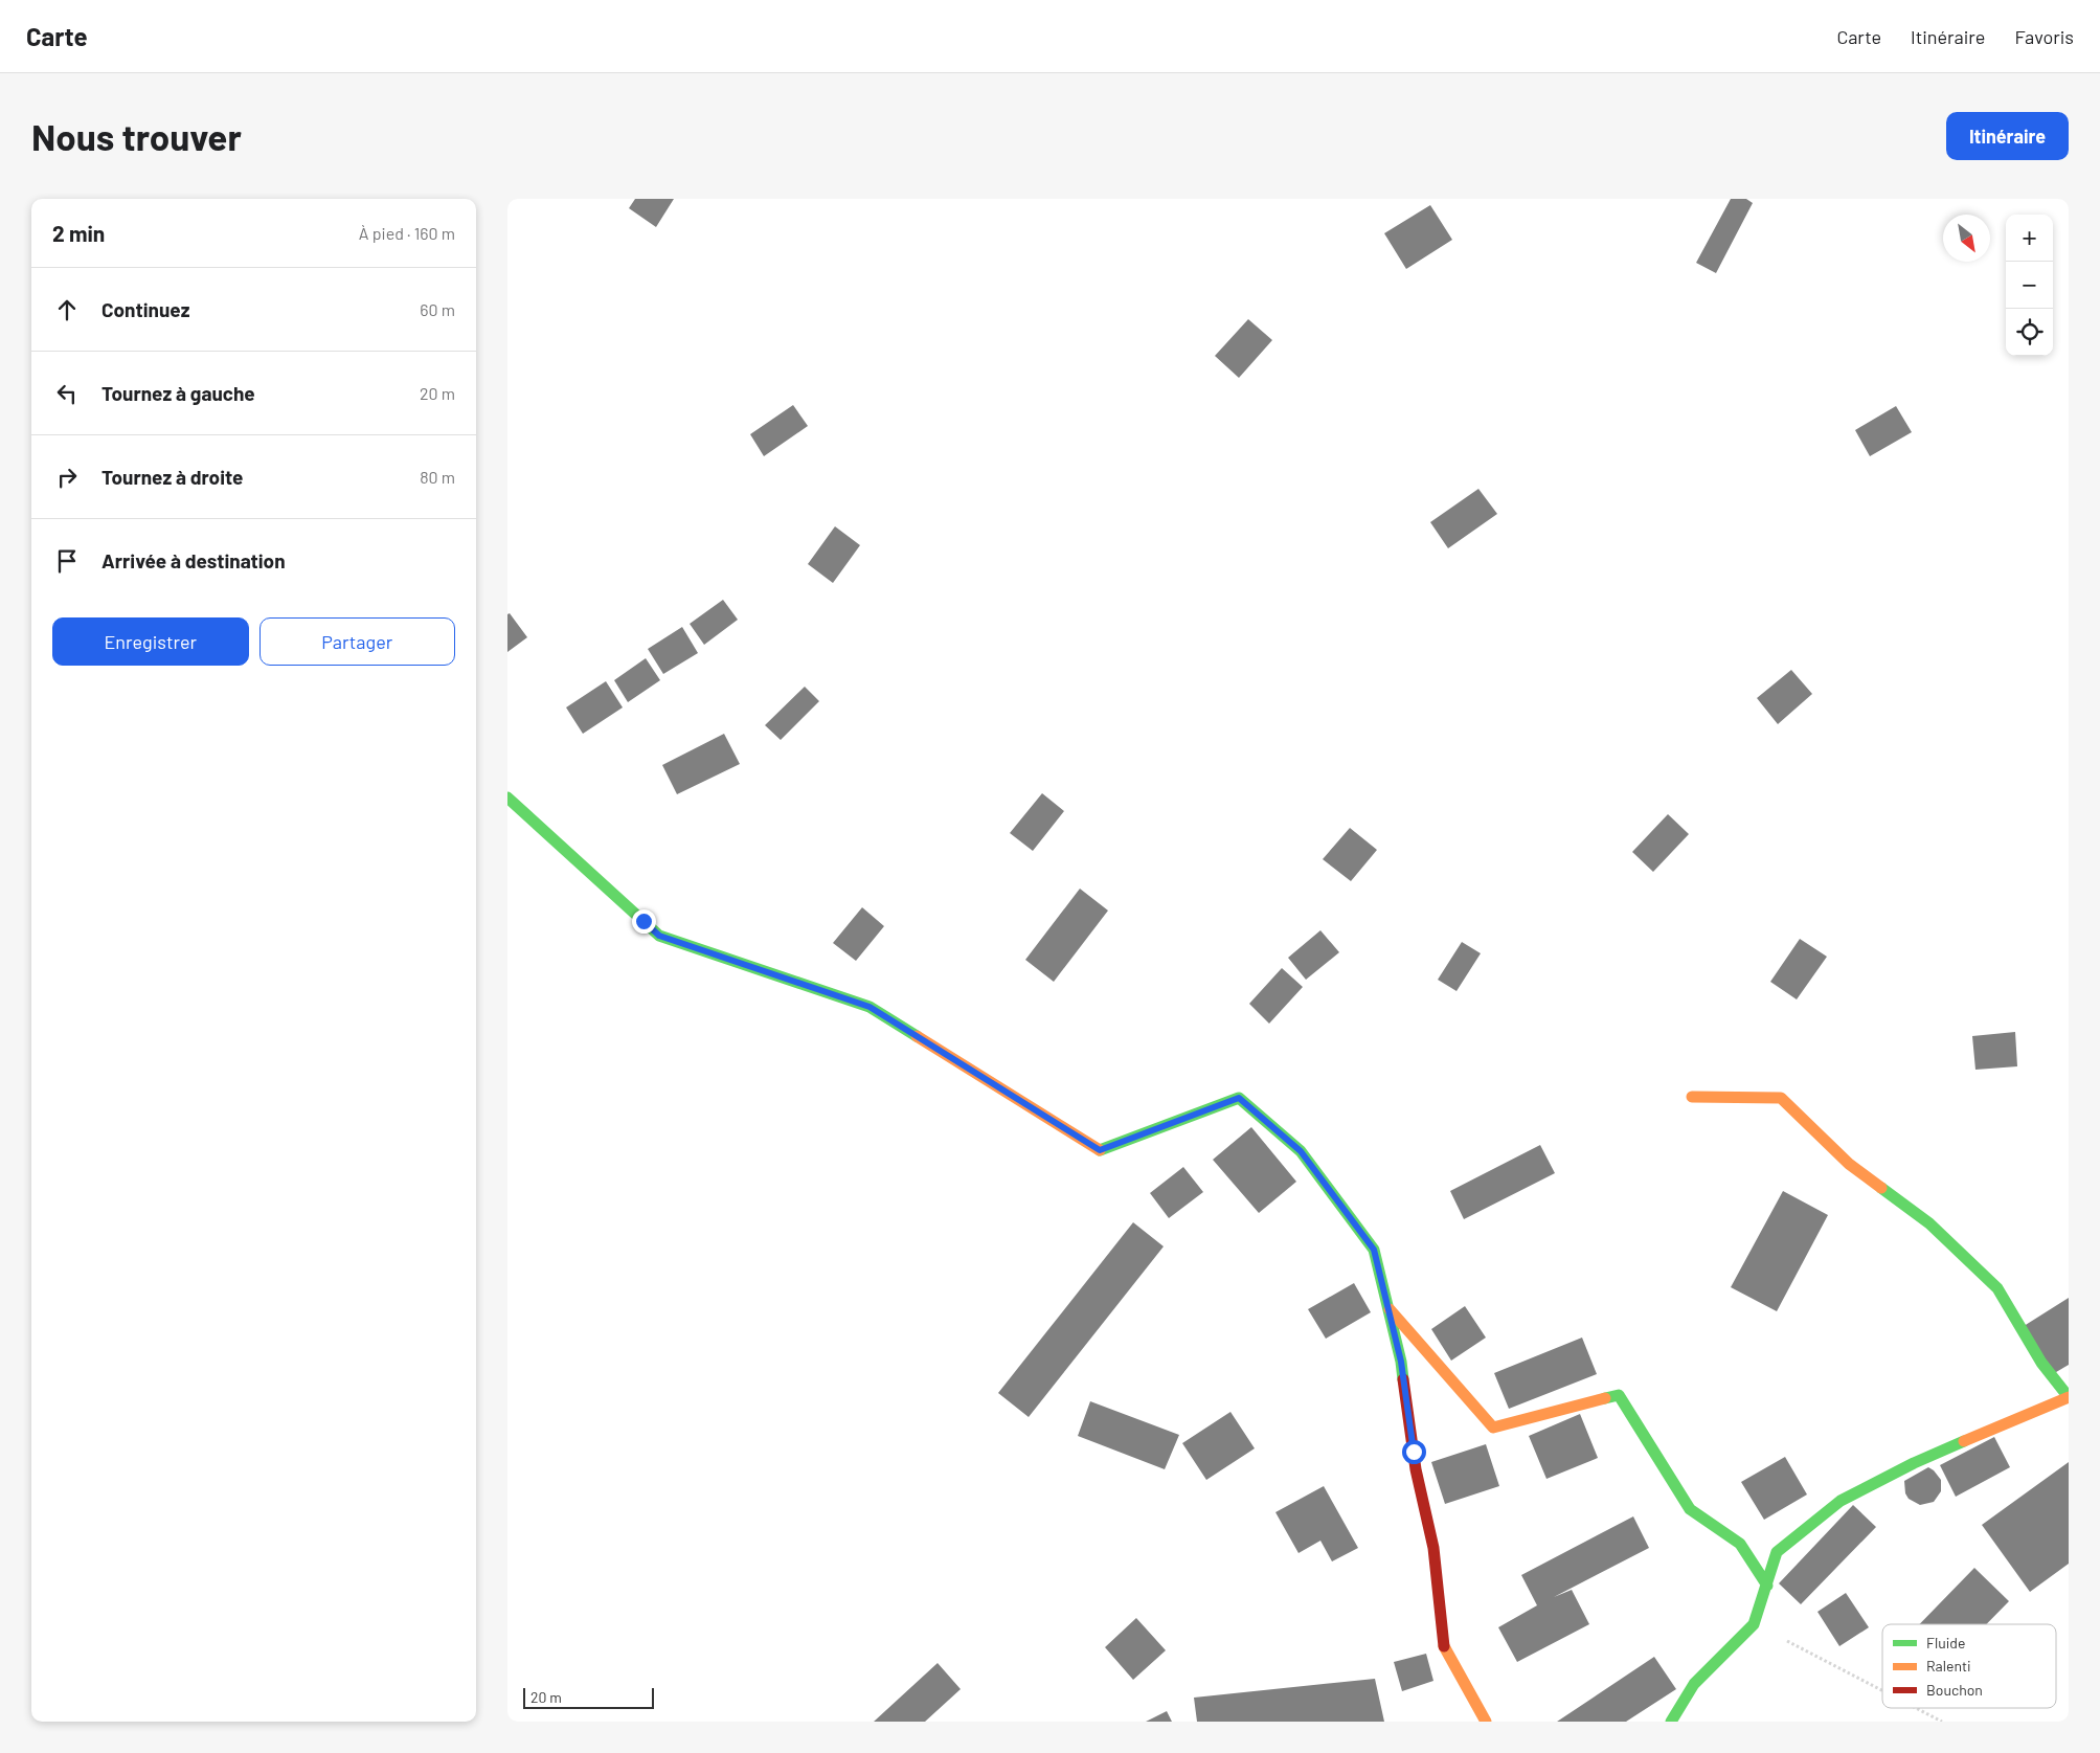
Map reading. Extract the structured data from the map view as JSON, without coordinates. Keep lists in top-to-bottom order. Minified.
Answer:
{"legend":["Fluide","Ralenti","Bouchon"],"scale_bar":"20 m","north":"bottom right","page":{"header":"Carte","nav":["Carte","Itinéraire","Favoris"],"buttons":["Itinéraire",["Enregistrer","Partager"]],"title":"Nous trouver","heading":["2 min","À pied · 160 m"],"map_buttons":["+","−"],"list":[["Continuez","60 m"],["Tournez à gauche","20 m"],["Tournez à droite","80 m"],"Arrivée à destination"],"scale":"20 m"}}
